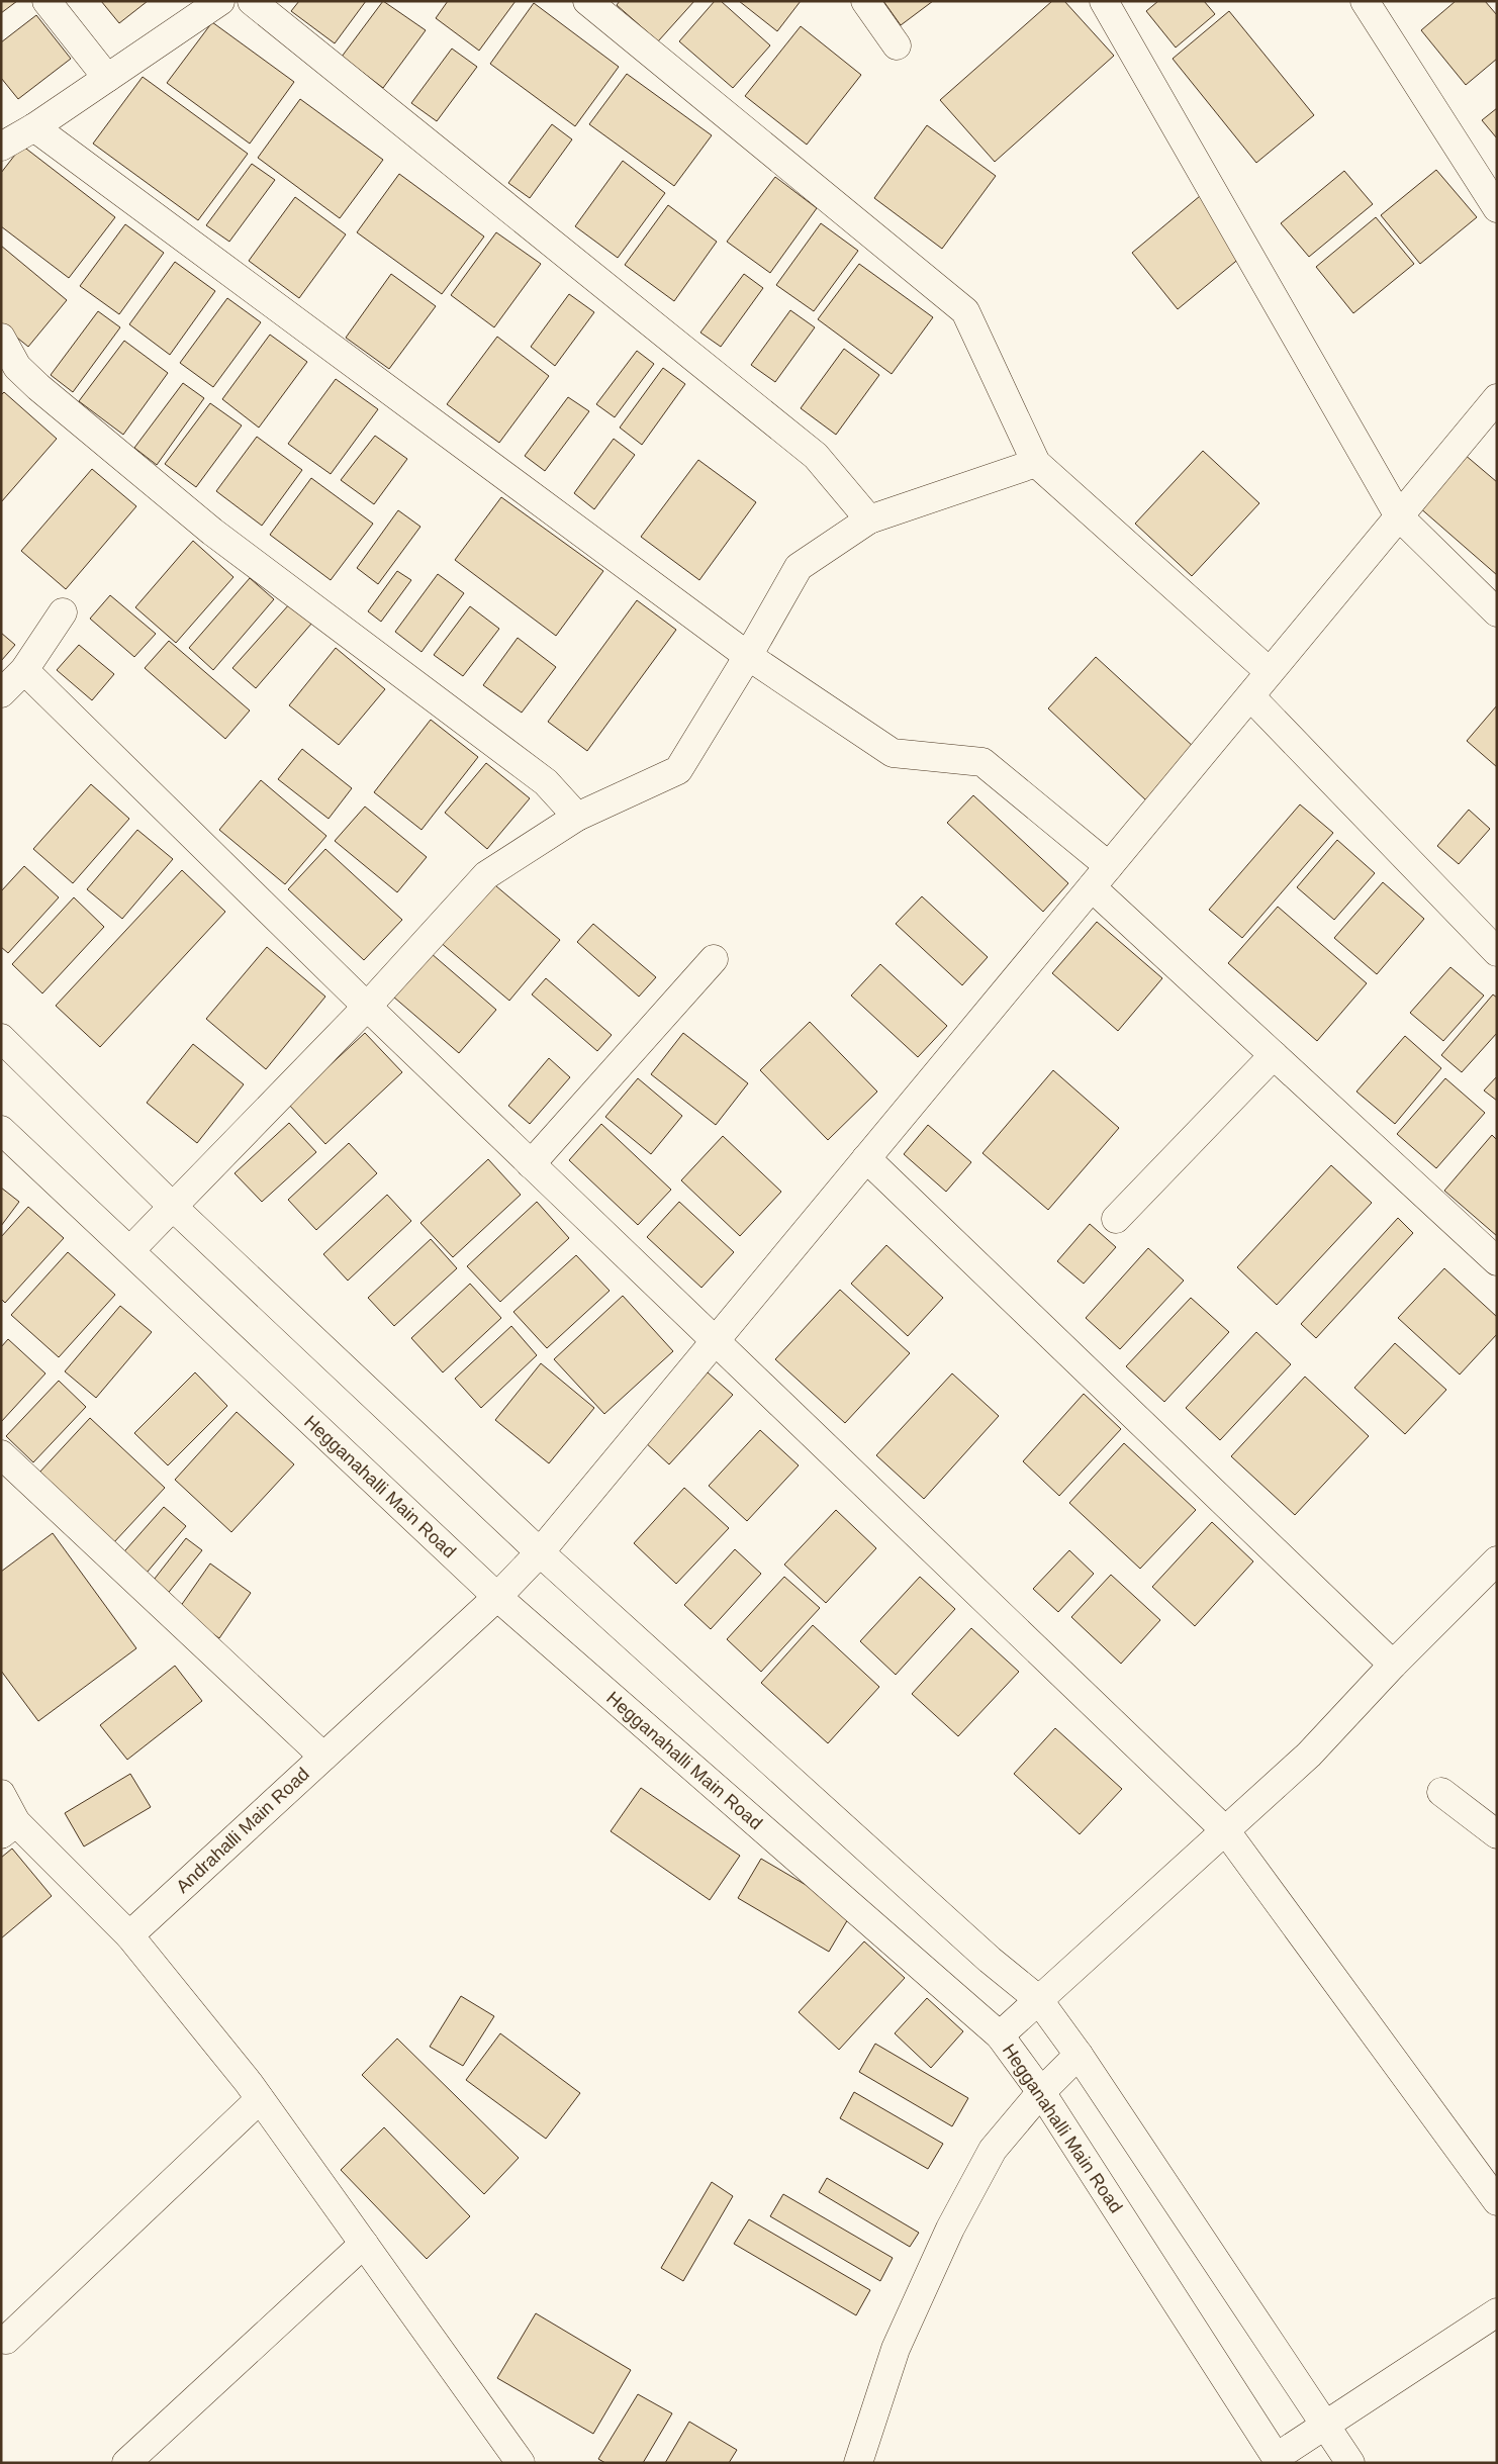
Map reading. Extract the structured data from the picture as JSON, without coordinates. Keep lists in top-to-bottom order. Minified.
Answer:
{"streets":{"street":["Hegganahalli Main Road","Andrahalli Main Road"]},"crossings":[["Hegganahalli Main Road","Andrahalli Main Road"]]}
